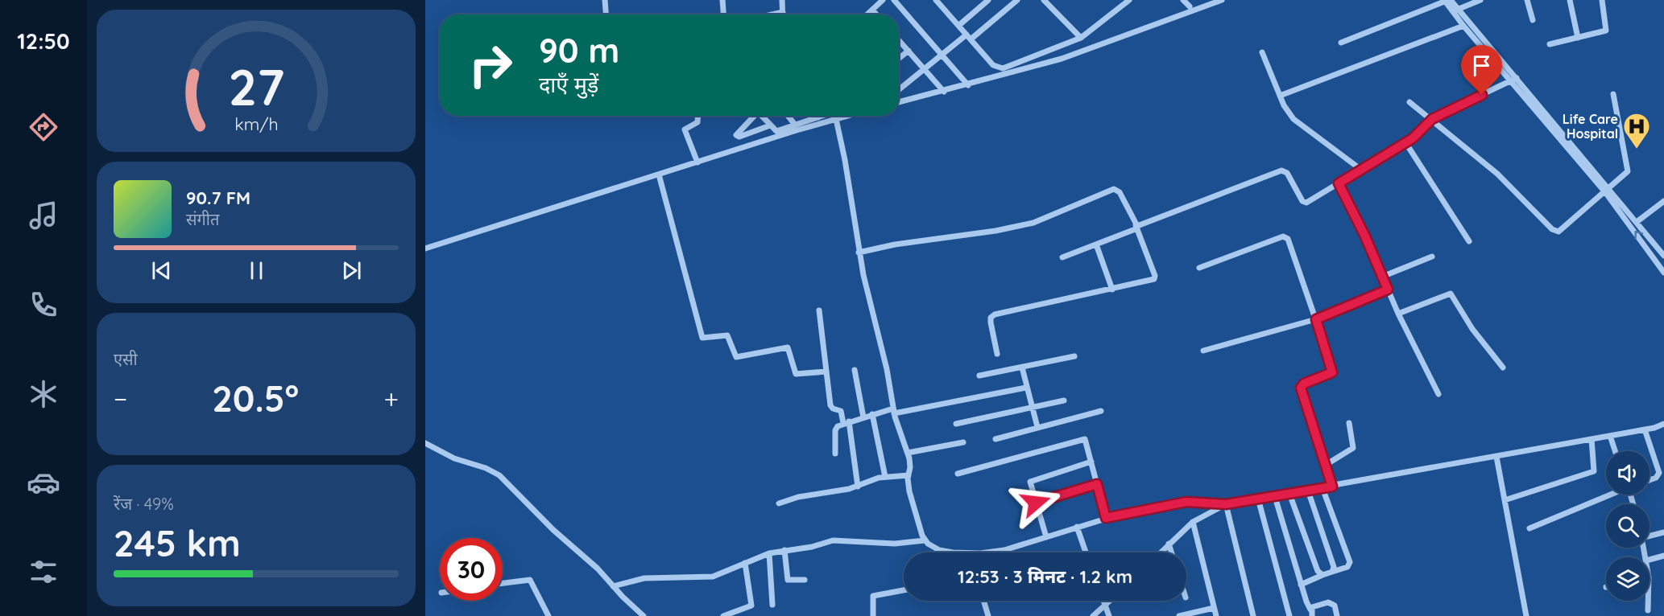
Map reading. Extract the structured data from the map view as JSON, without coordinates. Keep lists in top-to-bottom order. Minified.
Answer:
{"places":{"hospital":["Life Care Hospital"]},"page":{"tabs":"12:50","turn":["90 m","दाएँ मुड़ें"],"song":["90.7 FM","संगीत"],"tile":["एसी",["रेंज · 49%","245 km"]],"heat":["−","20.5°","+"],"limit":"30","trip":"12:53 · 3 मिनट · 1.2 km","gauge":["27","km/h"]}}
